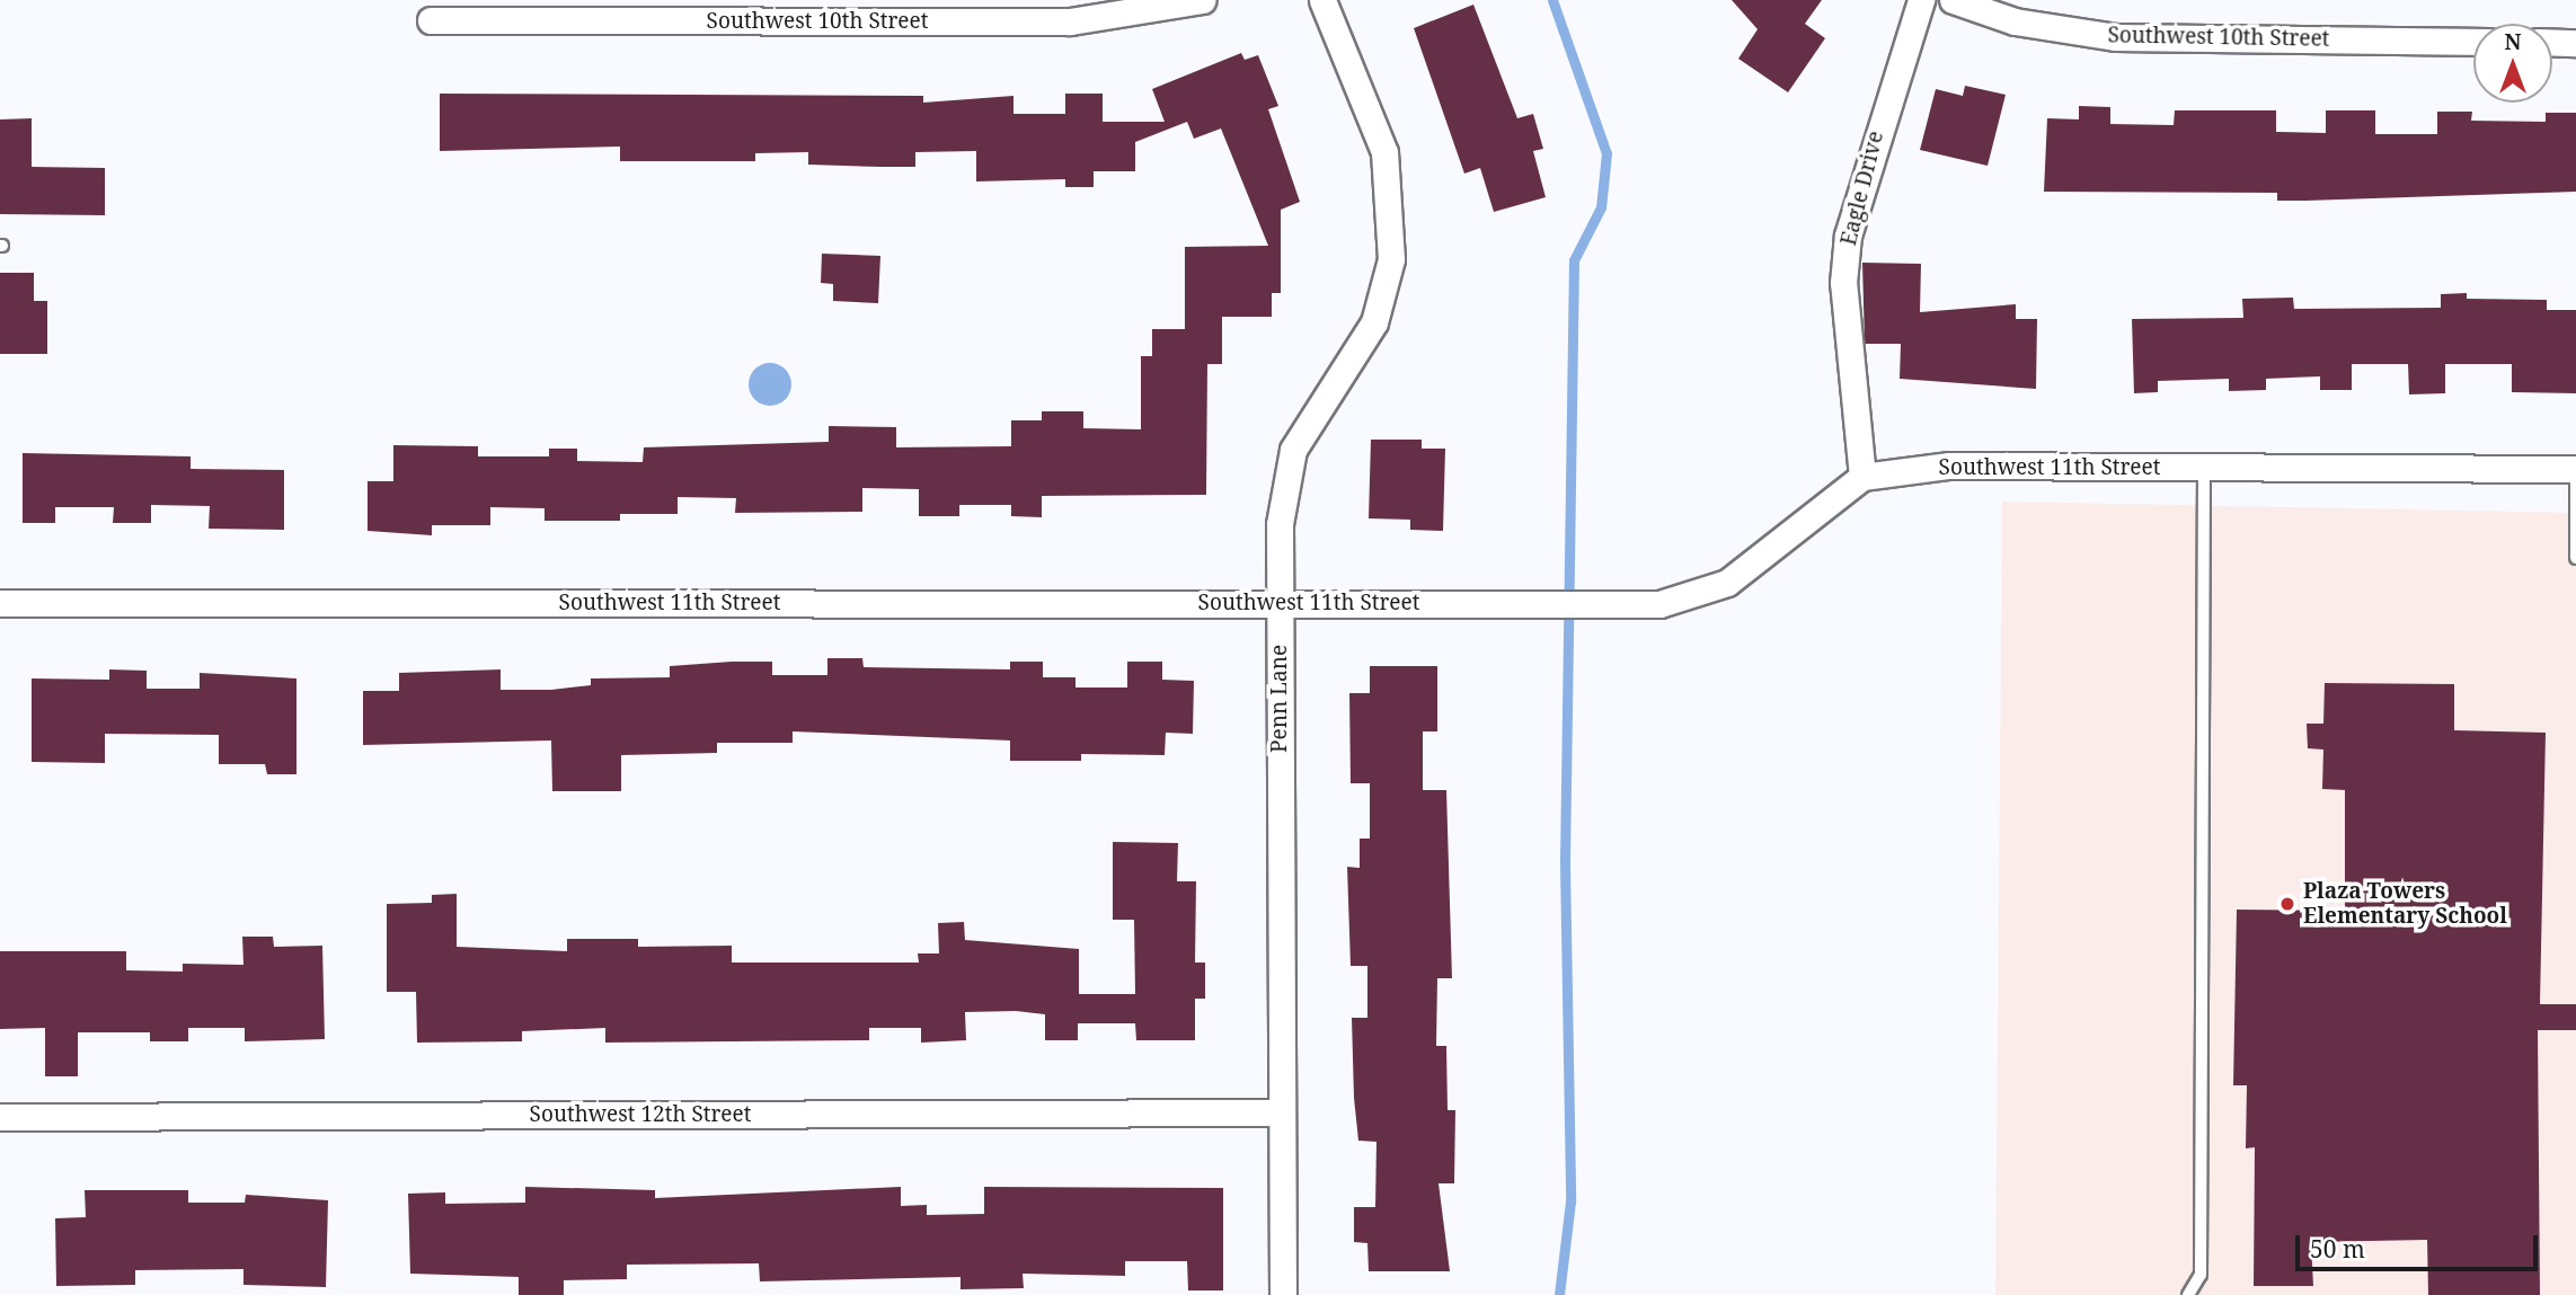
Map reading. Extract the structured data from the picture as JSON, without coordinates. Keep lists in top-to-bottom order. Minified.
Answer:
{"streets":{"street":["Southwest 10th Street","Eagle Drive","Southwest 11th Street","Penn Lane","Southwest 12th Street"]},"crossings":[["Eagle Drive","Southwest 11th Street"],["Southwest 11th Street","Penn Lane"],["Penn Lane","Southwest 12th Street"]],"places":["Plaza Towers Elementary School"],"scale_bar":"50 m","north":"top"}
